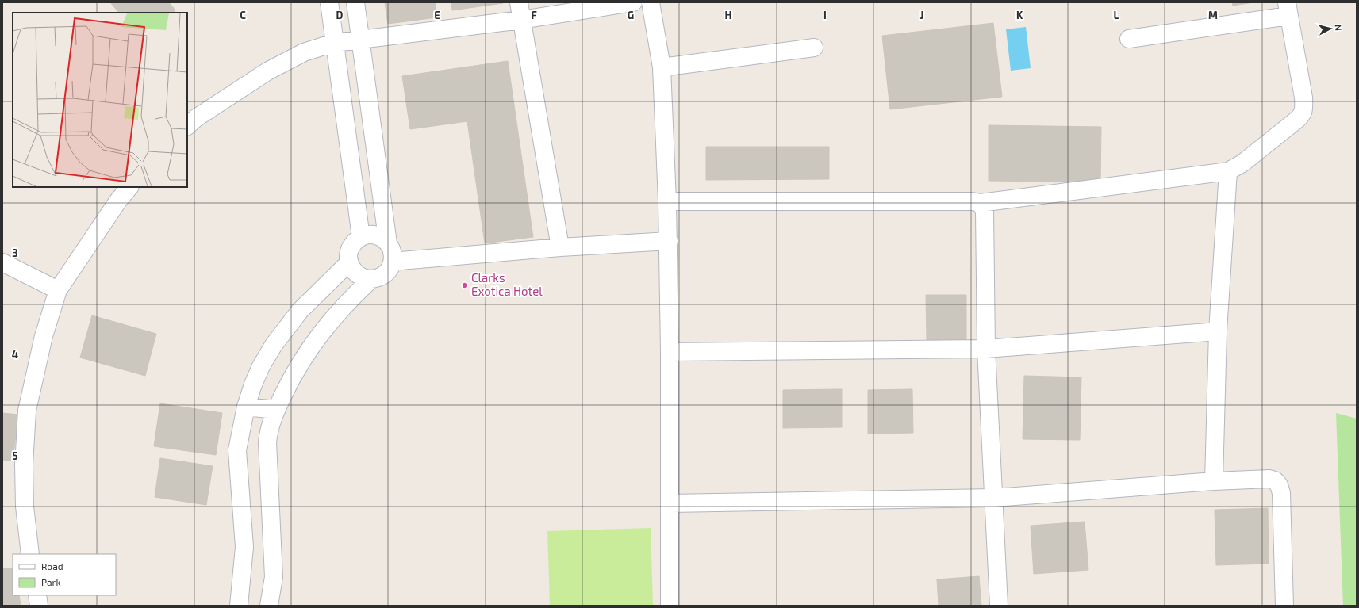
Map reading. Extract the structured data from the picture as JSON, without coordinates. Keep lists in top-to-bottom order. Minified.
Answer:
{"places":["Clarks Exotica Hotel"],"legend":["Road","Park"],"north":"right","grid":{"columns":["C","D","E","F","G","H","I","J","K","L","M"],"rows":["3","4","5"]}}
